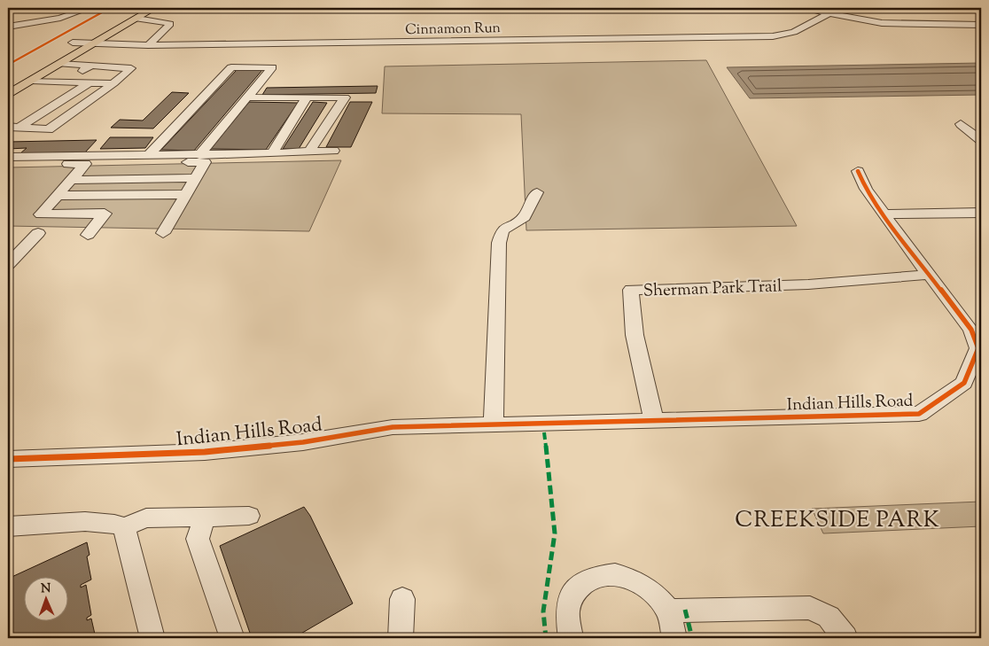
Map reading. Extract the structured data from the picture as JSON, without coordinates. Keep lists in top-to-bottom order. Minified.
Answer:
{"streets":{"street":["Cinnamon Run","Sherman Park Trail","Indian Hills Road"]},"crossings":[["Sherman Park Trail","Indian Hills Road"]],"districts":["CREEKSIDE PARK"],"north":"top"}
